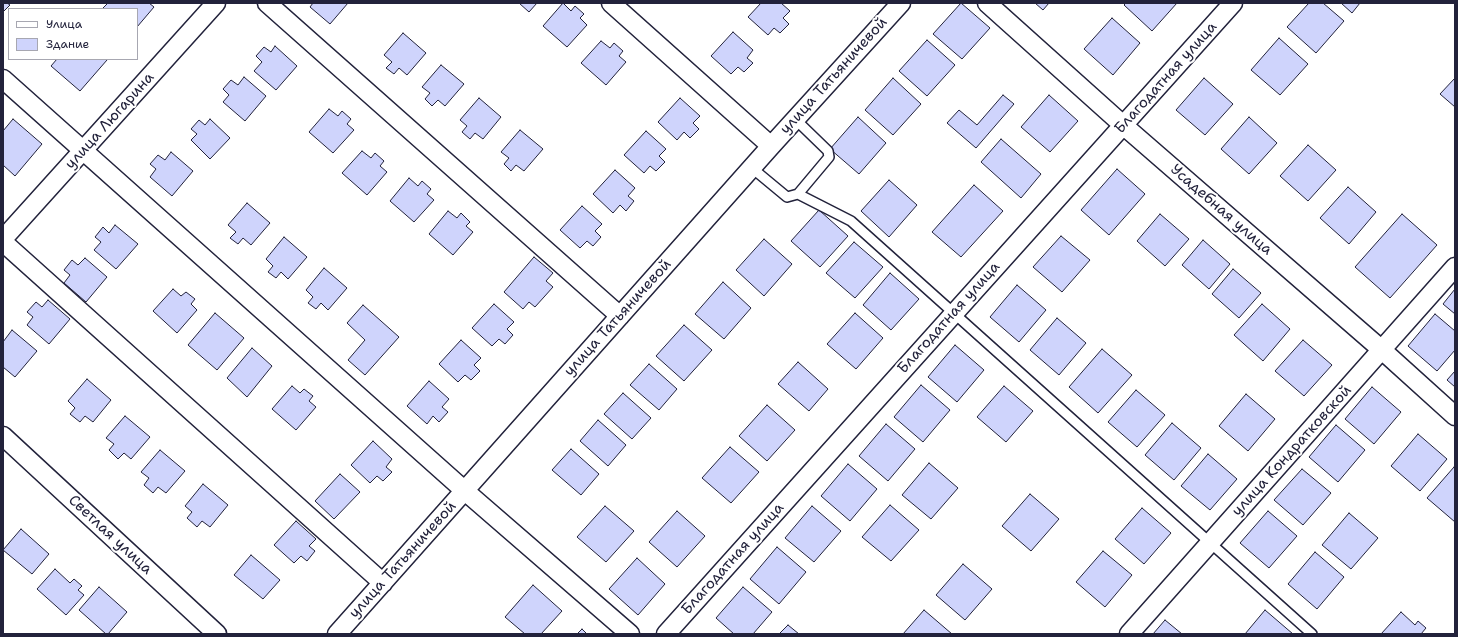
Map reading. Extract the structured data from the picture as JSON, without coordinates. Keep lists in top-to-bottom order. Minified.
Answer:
{"streets":{"street":["улица Татьяничевой","Благодатная улица","улица Люгарина","Усадебная улица","улица Кондратковской","Светлая улица"]},"crossings":[["Благодатная улица","Усадебная улица"],["Усадебная улица","улица Кондратковской"]],"legend":["Улица","Здание"]}
